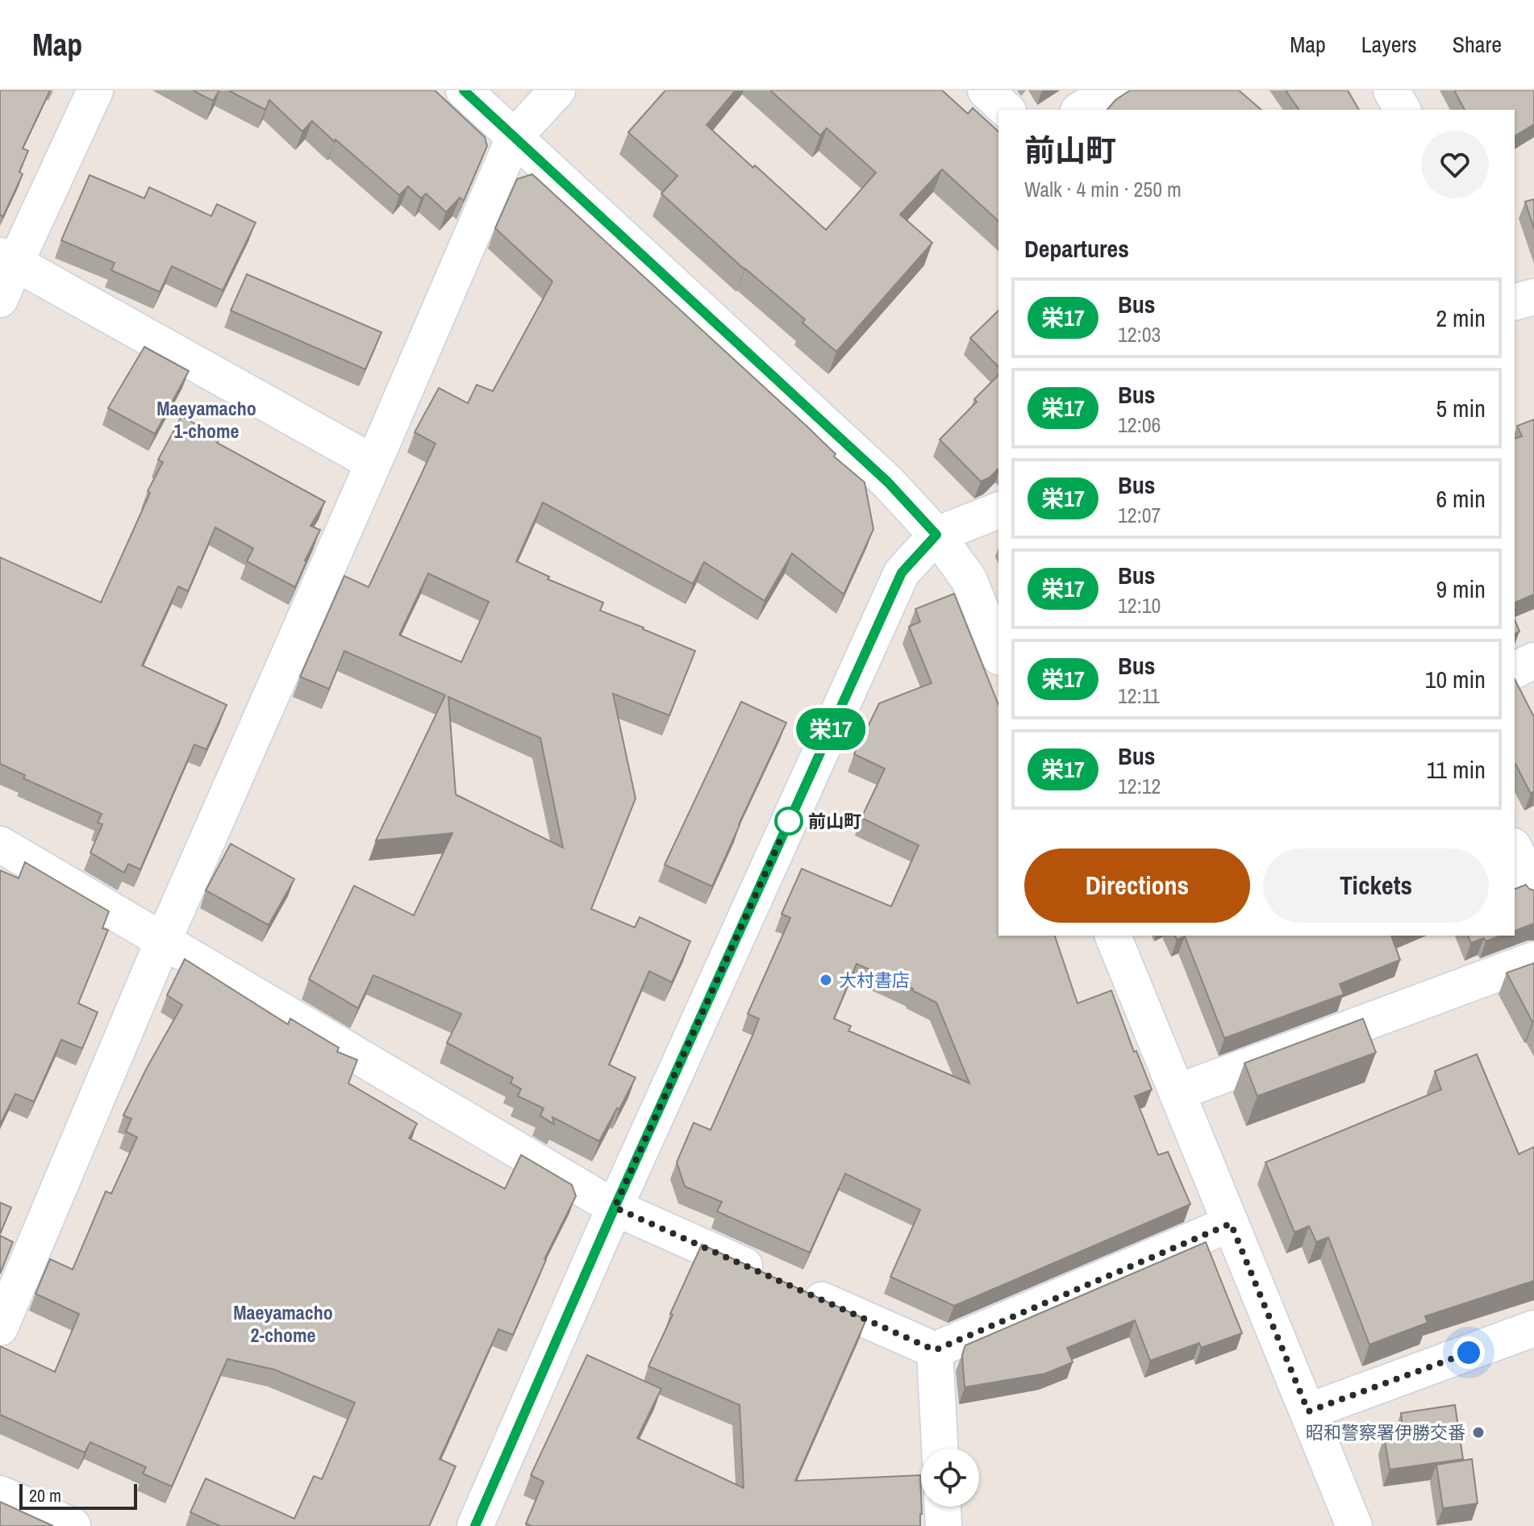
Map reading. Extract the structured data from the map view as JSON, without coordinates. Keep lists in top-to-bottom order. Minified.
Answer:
{"districts":["Maeyamacho 1-chome","Maeyamacho 2-chome"],"places":["前山町","大村書店","昭和警察署伊勝交番"],"lines":["bus line 栄17"],"scale_bar":"20 m","page":{"header":"Map","nav":["Map","Layers","Share"],"on_map":"栄17","heading":[["前山町","Walk · 4 min · 250 m"],"Departures"],"list":[{"mark":"栄17","name":"Bus","note":"12:03","value":"2 min"},{"mark":"栄17","name":"Bus","note":"12:06","value":"5 min"},{"mark":"栄17","name":"Bus","note":"12:07","value":"6 min"},{"mark":"栄17","name":"Bus","note":"12:10","value":"9 min"},{"mark":"栄17","name":"Bus","note":"12:11","value":"10 min"},{"mark":"栄17","name":"Bus","note":"12:12","value":"11 min"}],"buttons":["Directions","Tickets"],"scale":"20 m"}}
